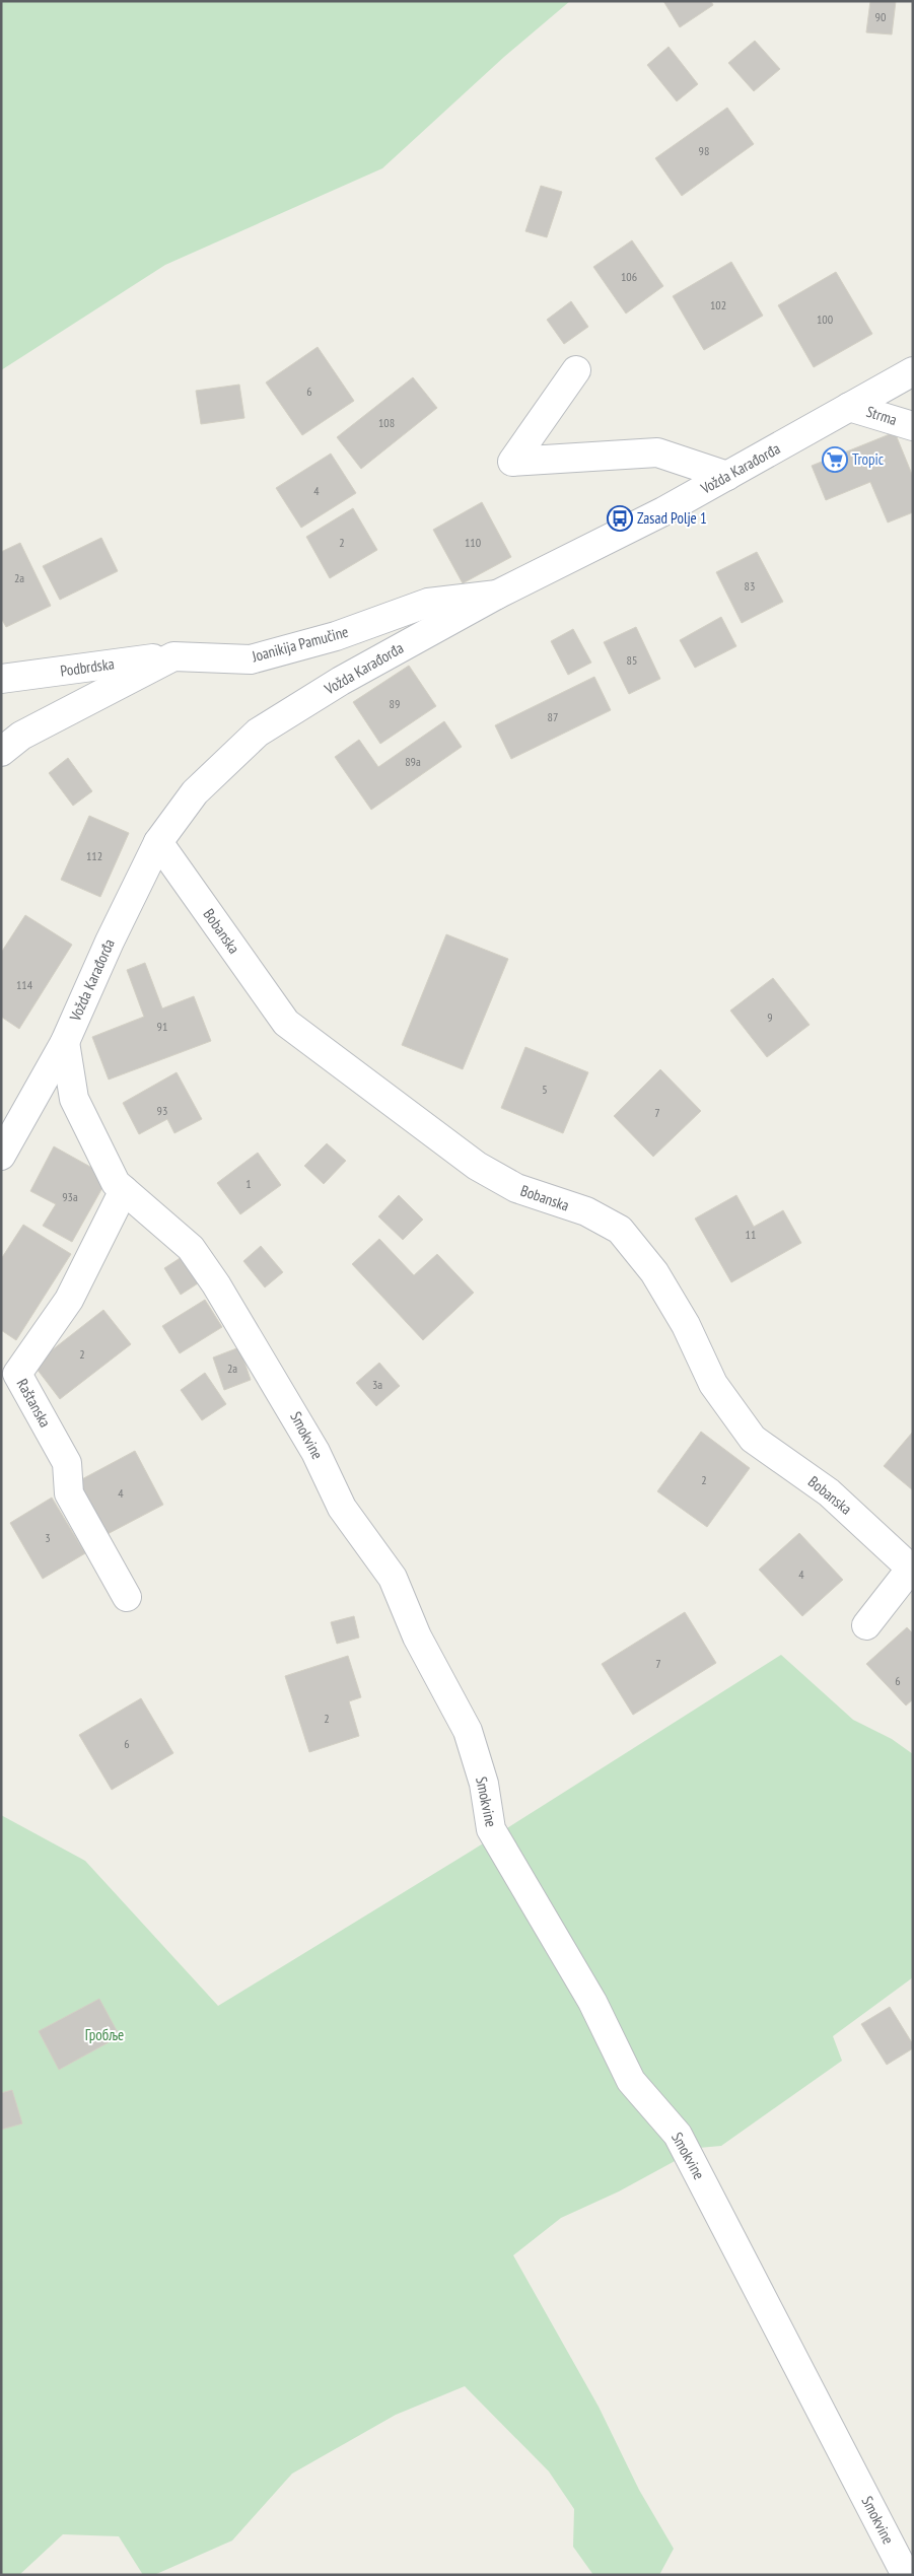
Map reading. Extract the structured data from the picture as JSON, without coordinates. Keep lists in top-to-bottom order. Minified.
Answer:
{"streets":{"street":["Strma","Vožda Karađorđa","Joanikija Pamučine","Podbrdska","Bobanska","Raštanska","Smokvine"]},"crossings":[["Strma","Vožda Karađorđa"],["Vožda Karađorđa","Joanikija Pamučine"],["Vožda Karađorđa","Bobanska"],["Vožda Karađorđa","Smokvine"],["Joanikija Pamučine","Podbrdska"],["Raštanska","Smokvine"]],"parks":["Гробље"],"places":{"supermarket":["Tropic"],"bus stop":["Zasad Polje 1"]},"house_numbers":["90","98","106","102","100","6","108","4","2","110","2a","83","85","89","87","89a","112","114","9","91","5","93","7","1","93a","11","2","2a","3a","2","4","3","4","7","6","2","6"]}
